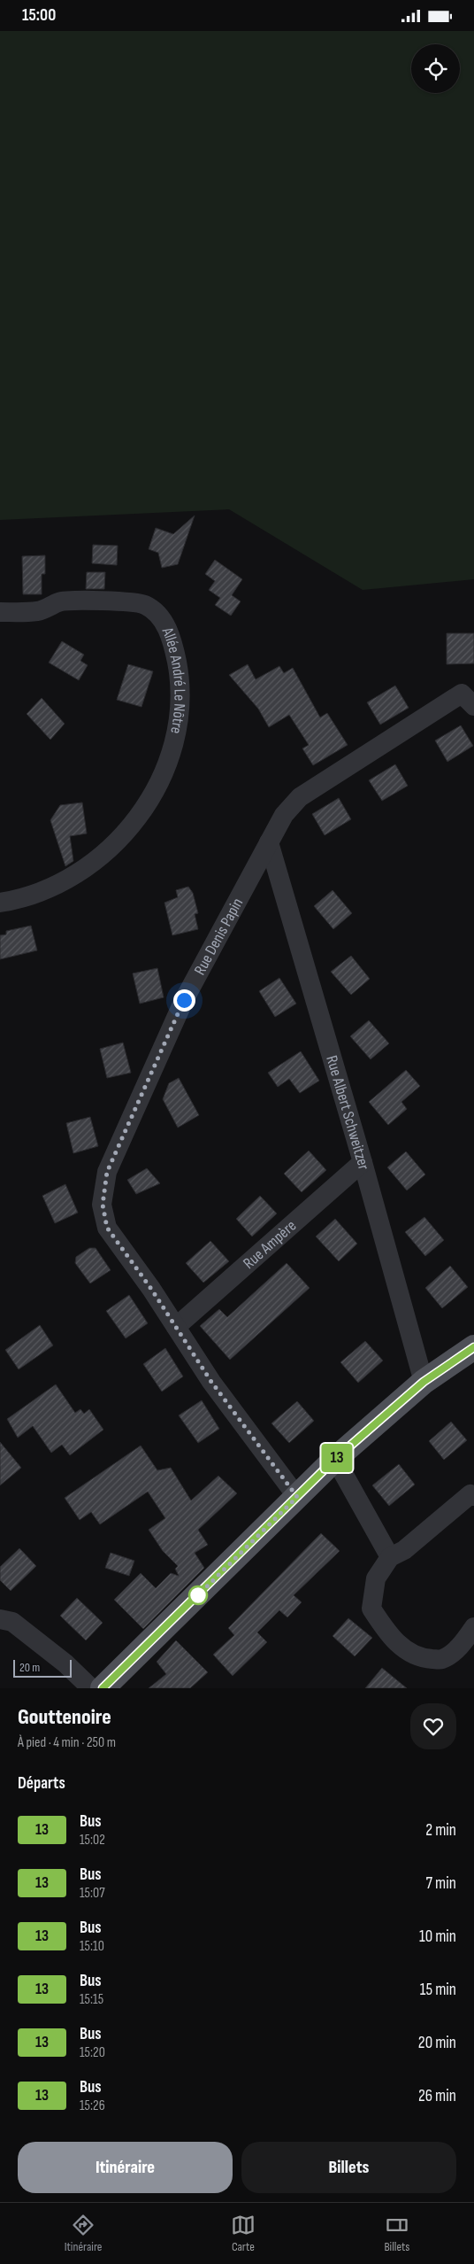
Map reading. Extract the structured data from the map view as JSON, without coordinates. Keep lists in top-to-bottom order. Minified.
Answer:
{"streets":{"street":["Allée André Le Nôtre","Rue Denis Papin","Rue Albert Schweitzer","Rue Ampère"]},"crossings":[["Rue Denis Papin","Rue Albert Schweitzer"],["Rue Denis Papin","Rue Ampère"],["Rue Albert Schweitzer","Rue Ampère"]],"lines":["bus line 13"],"scale_bar":"20 m","page":{"status":"15:00","on_map":"13","scale":"20 m","heading":[["Gouttenoire","À pied · 4 min · 250 m"],"Départs"],"list":[{"mark":"13","name":"Bus","note":"15:02","value":"2 min"},{"mark":"13","name":"Bus","note":"15:07","value":"7 min"},{"mark":"13","name":"Bus","note":"15:10","value":"10 min"},{"mark":"13","name":"Bus","note":"15:15","value":"15 min"},{"mark":"13","name":"Bus","note":"15:20","value":"20 min"},{"mark":"13","name":"Bus","note":"15:26","value":"26 min"}],"buttons":["Itinéraire","Billets"],"tabs":["Itinéraire","Carte","Billets"]}}
